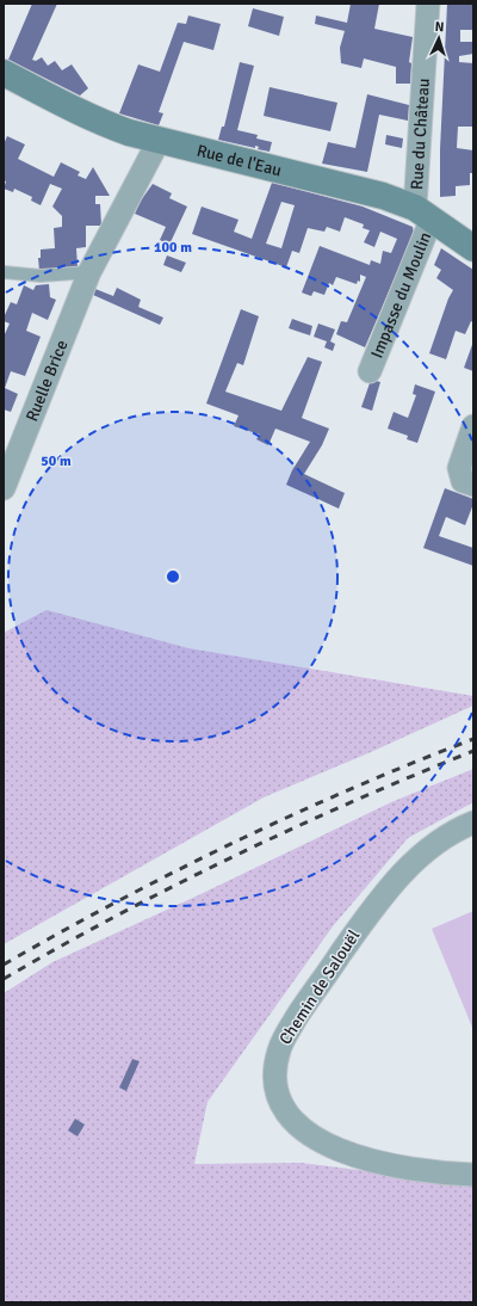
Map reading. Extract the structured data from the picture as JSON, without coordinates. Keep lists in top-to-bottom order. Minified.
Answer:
{"streets":{"street":["Rue du Château","Rue de l'Eau","Impasse du Moulin","Ruelle Brice","Chemin de Salouël"]},"crossings":[["Rue du Château","Rue de l'Eau"],["Rue du Château","Impasse du Moulin"],["Rue de l'Eau","Impasse du Moulin"],["Rue de l'Eau","Ruelle Brice"]],"north":"top","rings":["100 m","50 m"]}
